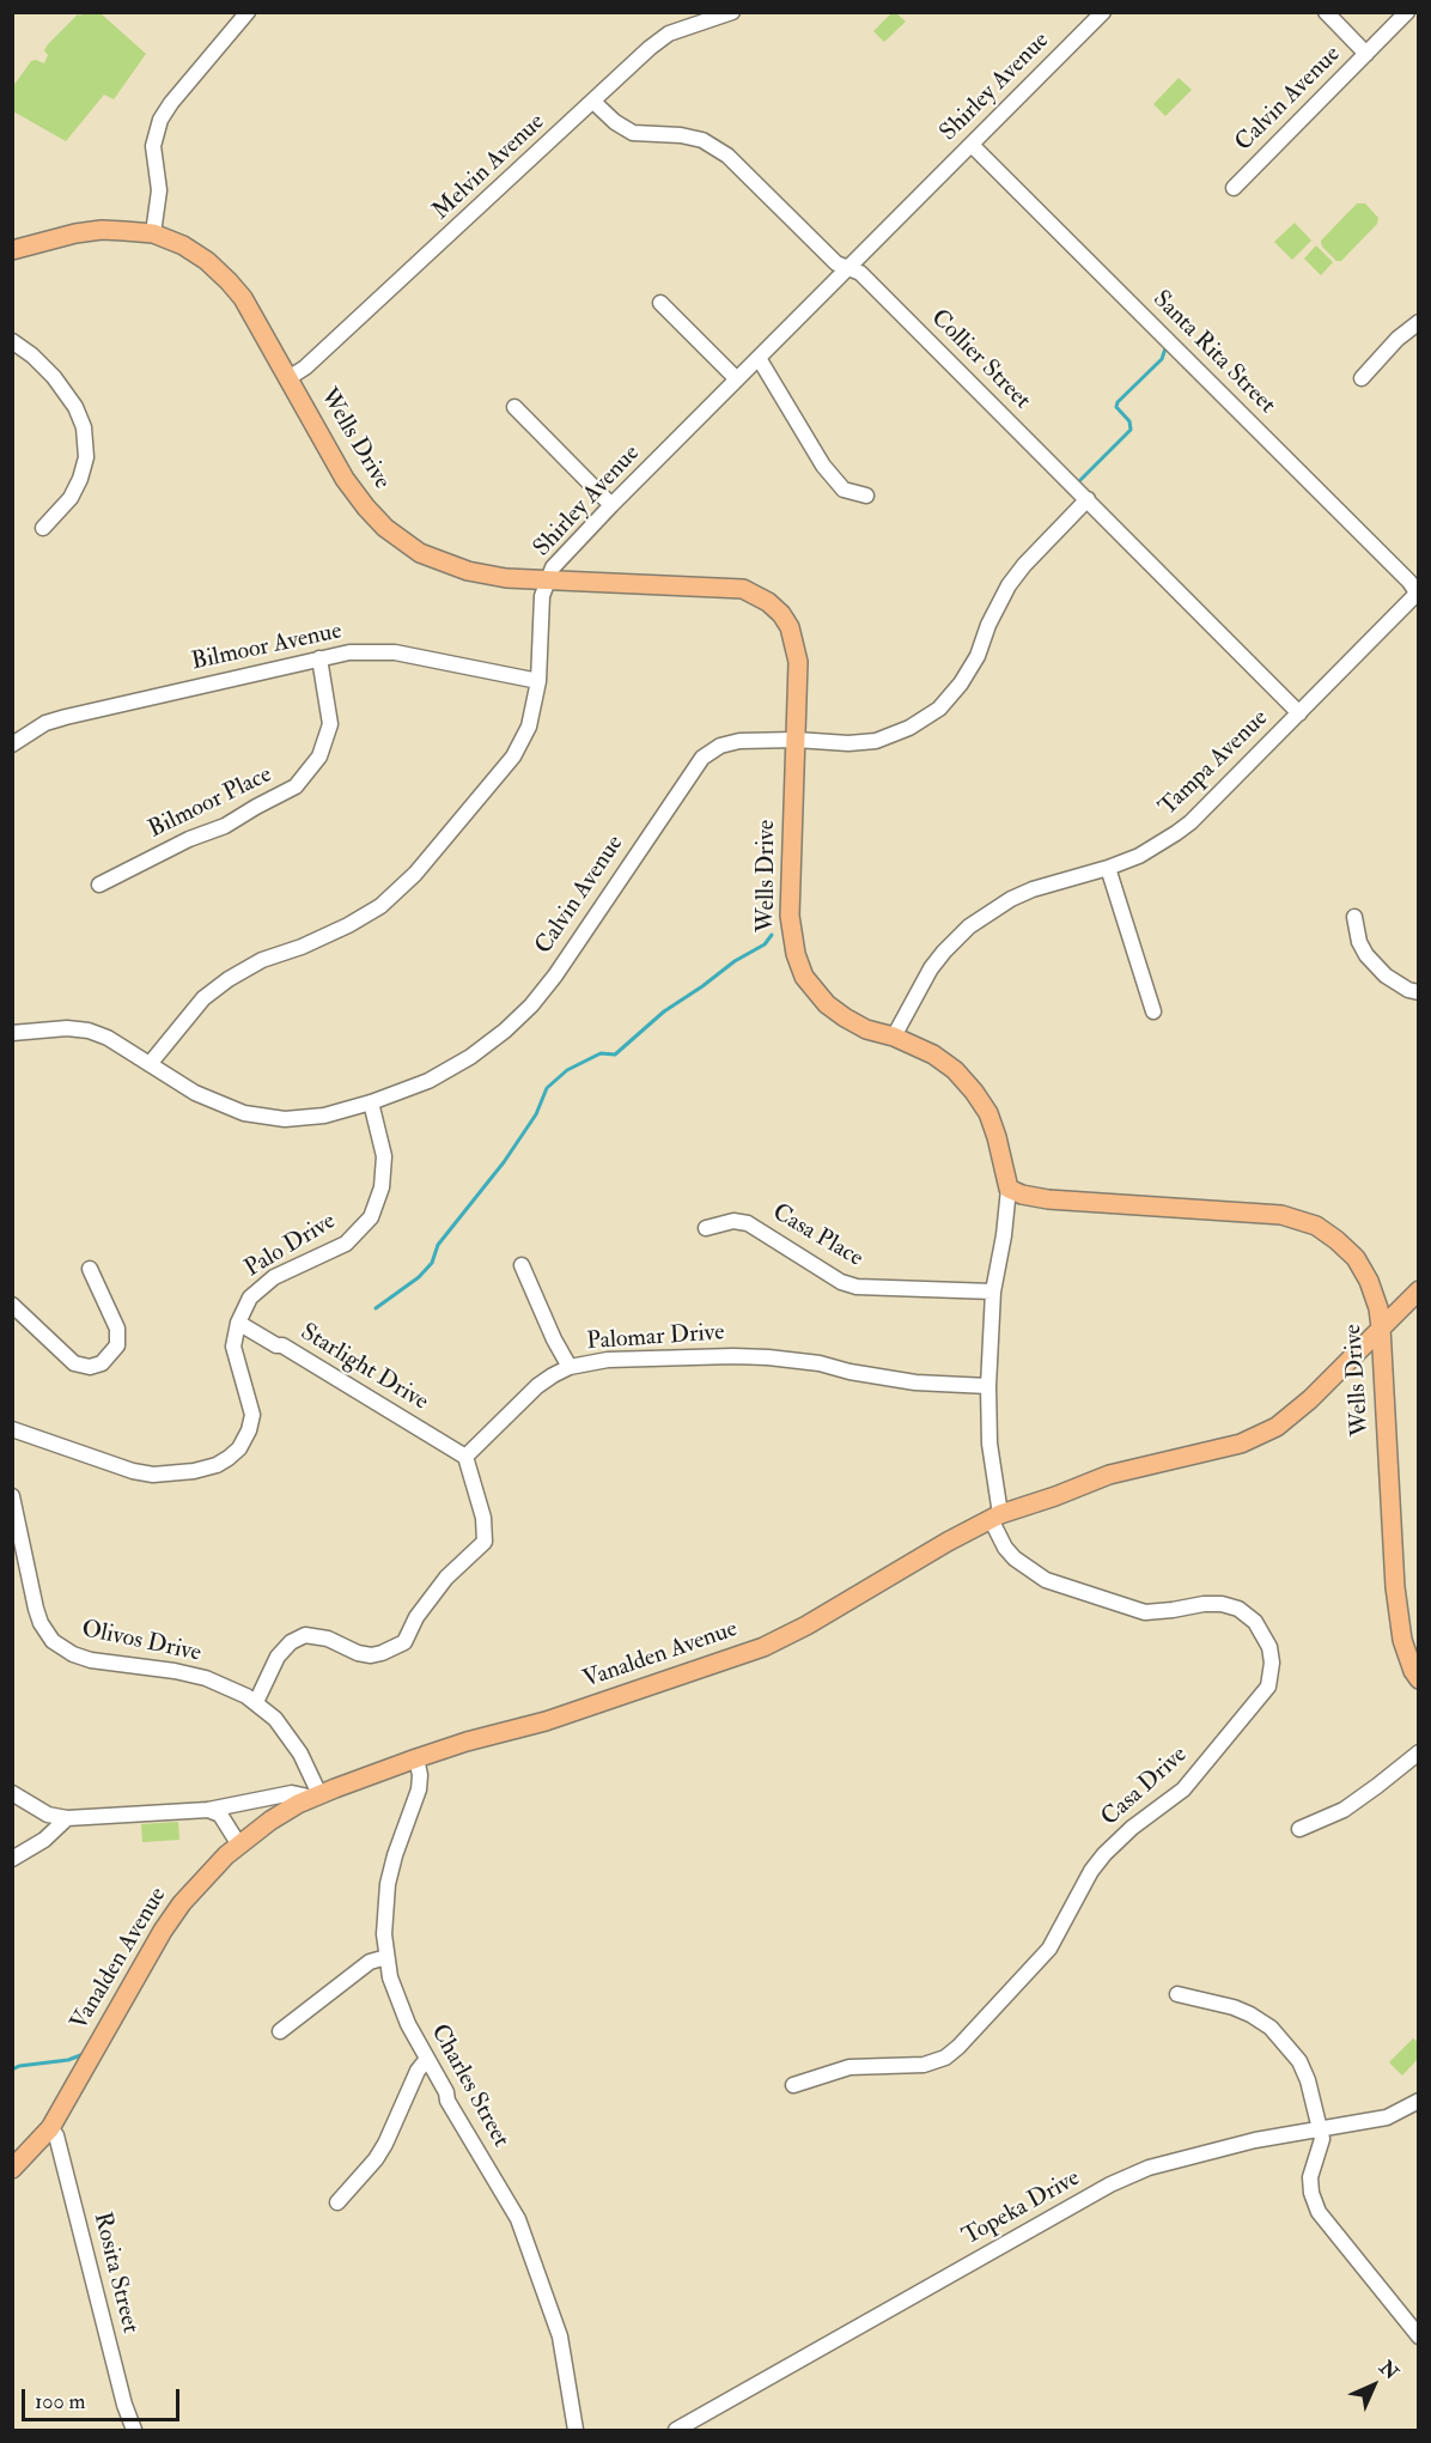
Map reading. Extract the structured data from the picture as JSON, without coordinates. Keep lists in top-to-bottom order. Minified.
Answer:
{"streets":{"main road":["Wells Drive","Vanalden Avenue"],"street":["Shirley Avenue","Calvin Avenue","Melvin Avenue","Santa Rita Street","Collier Street","Bilmoor Avenue","Tampa Avenue","Bilmoor Place","Casa Place","Palo Drive","Palomar Drive","Starlight Drive","Olivos Drive","Casa Drive","Charles Street","Topeka Drive","Rosita Street"]},"crossings":[["Shirley Avenue","Calvin Avenue"],["Shirley Avenue","Santa Rita Street"],["Shirley Avenue","Collier Street"],["Shirley Avenue","Wells Drive"],["Shirley Avenue","Bilmoor Avenue"],["Calvin Avenue","Collier Street"],["Calvin Avenue","Wells Drive"],["Calvin Avenue","Palo Drive"],["Melvin Avenue","Collier Street"],["Melvin Avenue","Wells Drive"],["Santa Rita Street","Tampa Avenue"],["Collier Street","Tampa Avenue"],["Wells Drive","Tampa Avenue"],["Wells Drive","Vanalden Avenue"],["Wells Drive","Casa Drive"],["Bilmoor Avenue","Bilmoor Place"],["Casa Place","Casa Drive"],["Palo Drive","Starlight Drive"],["Palomar Drive","Starlight Drive"],["Palomar Drive","Casa Drive"],["Olivos Drive","Vanalden Avenue"],["Vanalden Avenue","Casa Drive"],["Vanalden Avenue","Charles Street"],["Vanalden Avenue","Rosita Street"]],"scale_bar":"100 m","north":"top right"}
